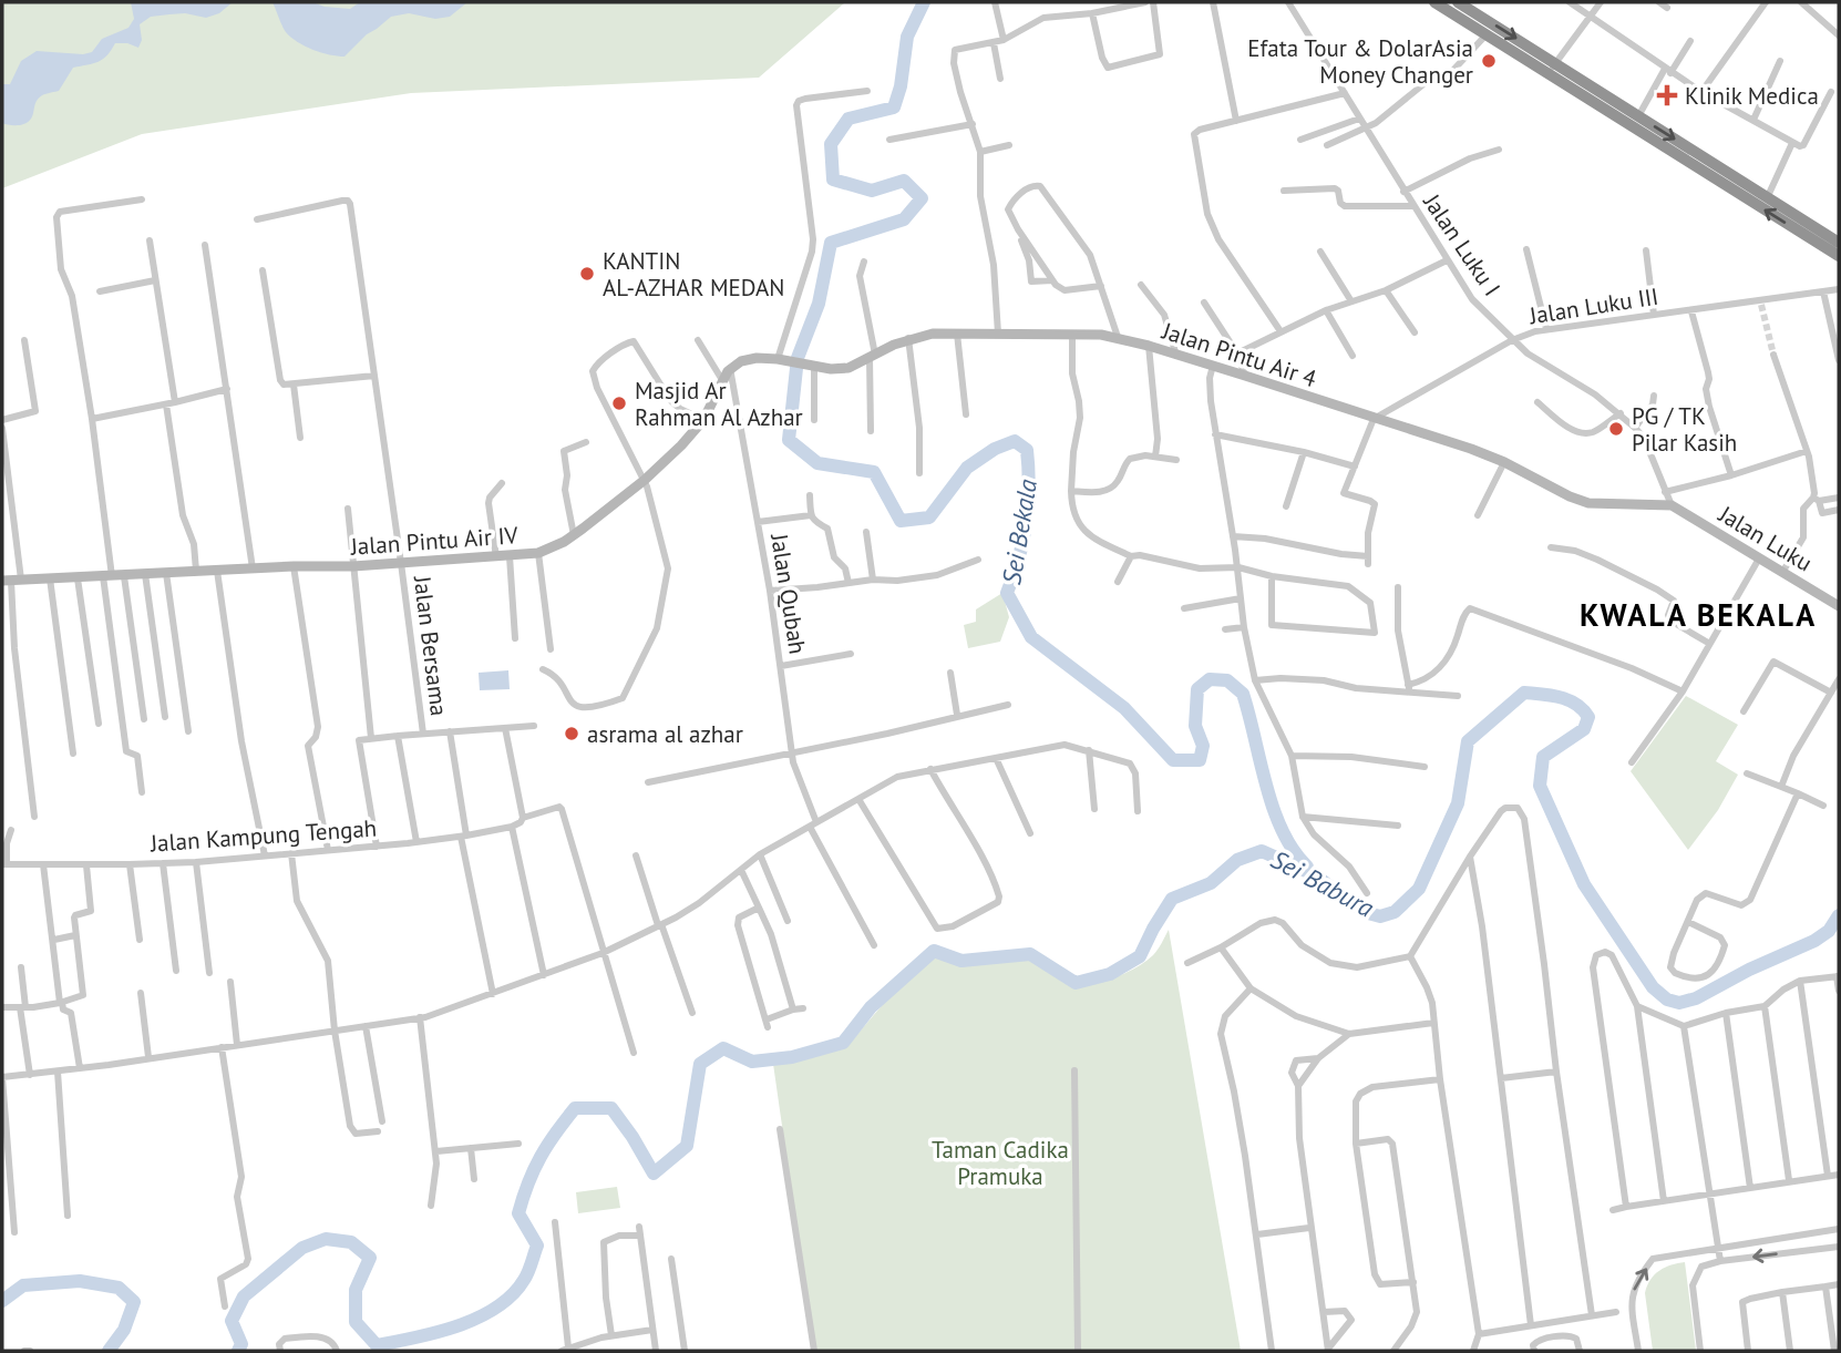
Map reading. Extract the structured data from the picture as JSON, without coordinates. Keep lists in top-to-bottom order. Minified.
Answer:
{"streets":{"main road":["Jalan Pintu Air 4","Jalan Luku","Jalan Pintu Air IV"],"street":["Jalan Luku I","Jalan Luku III","Jalan Qubah","Jalan Bersama","Jalan Kampung Tengah"]},"crossings":[["Jalan Luku I","Jalan Luku III"],["Jalan Luku I","Jalan Pintu Air 4"],["Jalan Luku I","Jalan Luku"],["Jalan Luku III","Jalan Pintu Air 4"],["Jalan Pintu Air 4","Jalan Luku"],["Jalan Pintu Air IV","Jalan Qubah"],["Jalan Pintu Air IV","Jalan Bersama"]],"districts":["KWALA BEKALA"],"water":["Sei Bekala","Sei Babura"],"parks":["Taman Cadika Pramuka"],"places":{"other":["Efata Tour & DolarAsia Money Changer","KANTIN AL-AZHAR MEDAN","Masjid Ar Rahman Al Azhar","PG / TK Pilar Kasih","asrama al azhar"],"health":["Klinik Medica"]}}
